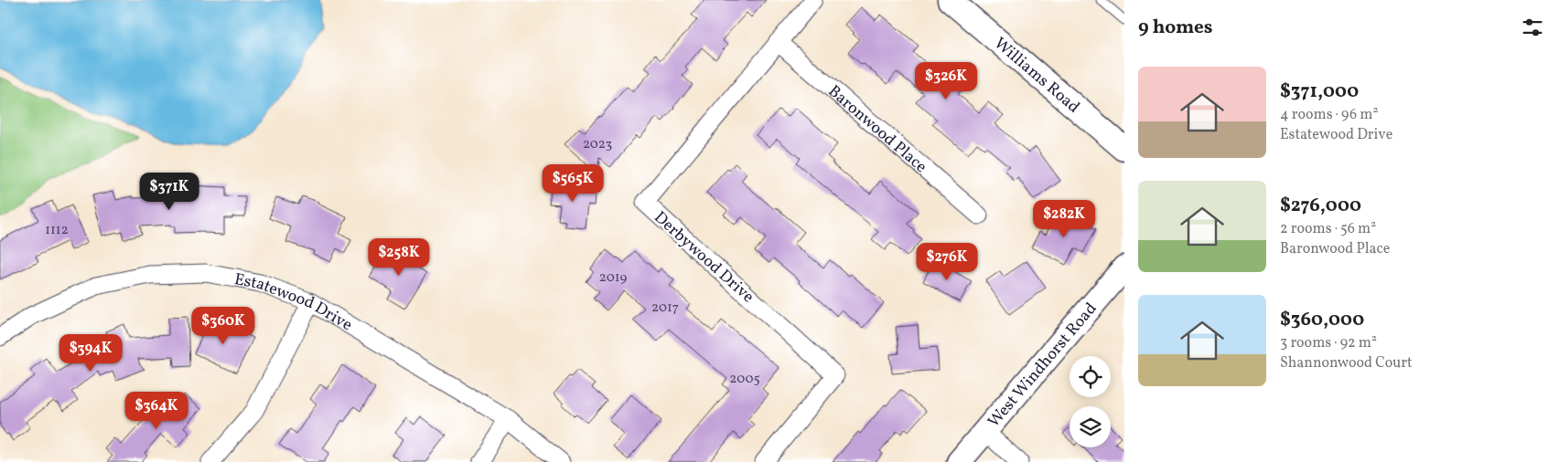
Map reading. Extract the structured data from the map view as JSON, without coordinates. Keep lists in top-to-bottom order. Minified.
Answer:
{"streets":{"street":["Williams Road","Baronwood Place","Derbywood Drive","Estatewood Drive","West Windhorst Road"]},"crossings":[["Baronwood Place","Derbywood Drive"]],"house_numbers":["2023","1112","2019","2017","2005"],"page":{"heading":"9 homes","list":[{"name":"$371,000","note":"4 rooms · 96 m² · Estatewood Drive"},{"name":"$276,000","note":"2 rooms · 56 m² · Baronwood Place"},{"name":"$360,000","note":"3 rooms · 92 m² · Shannonwood Court"}],"price":["$326K","$565K","$371K","$282K","$258K","$276K","$360K","$394K","$364K"]}}
